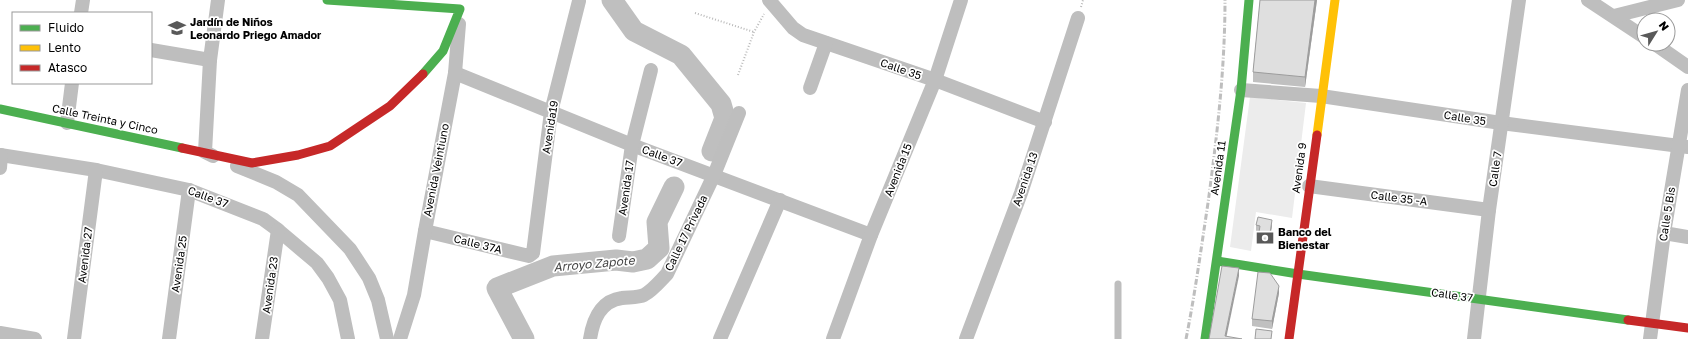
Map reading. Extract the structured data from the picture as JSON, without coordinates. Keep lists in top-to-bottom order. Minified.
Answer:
{"streets":{"street":["Calle 35","Calle Treinta y Cinco","Avenida19","Calle 37","Avenida 11","Avenida 9","Calle 7","Avenida Veintiuno","Avenida 15","Avenida 13","Avenida 17","Calle 35 -A","Calle 5 Bis","Calle 17 Privada","Calle 37A","Avenida 27","Avenida 25","Avenida 23"]},"crossings":[["Calle 35","Avenida 11"],["Calle 35","Avenida 9"],["Calle 35","Calle 7"],["Calle 35","Avenida 15"],["Calle 35","Avenida 13"],["Calle 35","Calle 5 Bis"],["Calle Treinta y Cinco","Avenida Veintiuno"],["Avenida19","Calle 37"],["Avenida19","Calle 37A"],["Calle 37","Avenida 11"],["Calle 37","Avenida 9"],["Calle 37","Calle 7"],["Calle 37","Avenida Veintiuno"],["Calle 37","Avenida 15"],["Calle 37","Avenida 17"],["Calle 37","Calle 5 Bis"],["Calle 37","Calle 17 Privada"],["Calle 37","Avenida 27"],["Calle 37","Avenida 25"],["Calle 37","Avenida 23"],["Avenida 9","Calle 35 -A"],["Calle 7","Calle 35 -A"],["Avenida Veintiuno","Calle 37A"]],"water":["Arroyo Zapote"],"places":{"school or university":["Jardín de Niños Leonardo Priego Amador"],"bank":["Banco del Bienestar"]},"legend":["Fluido","Lento","Atasco"],"north":"top right"}
